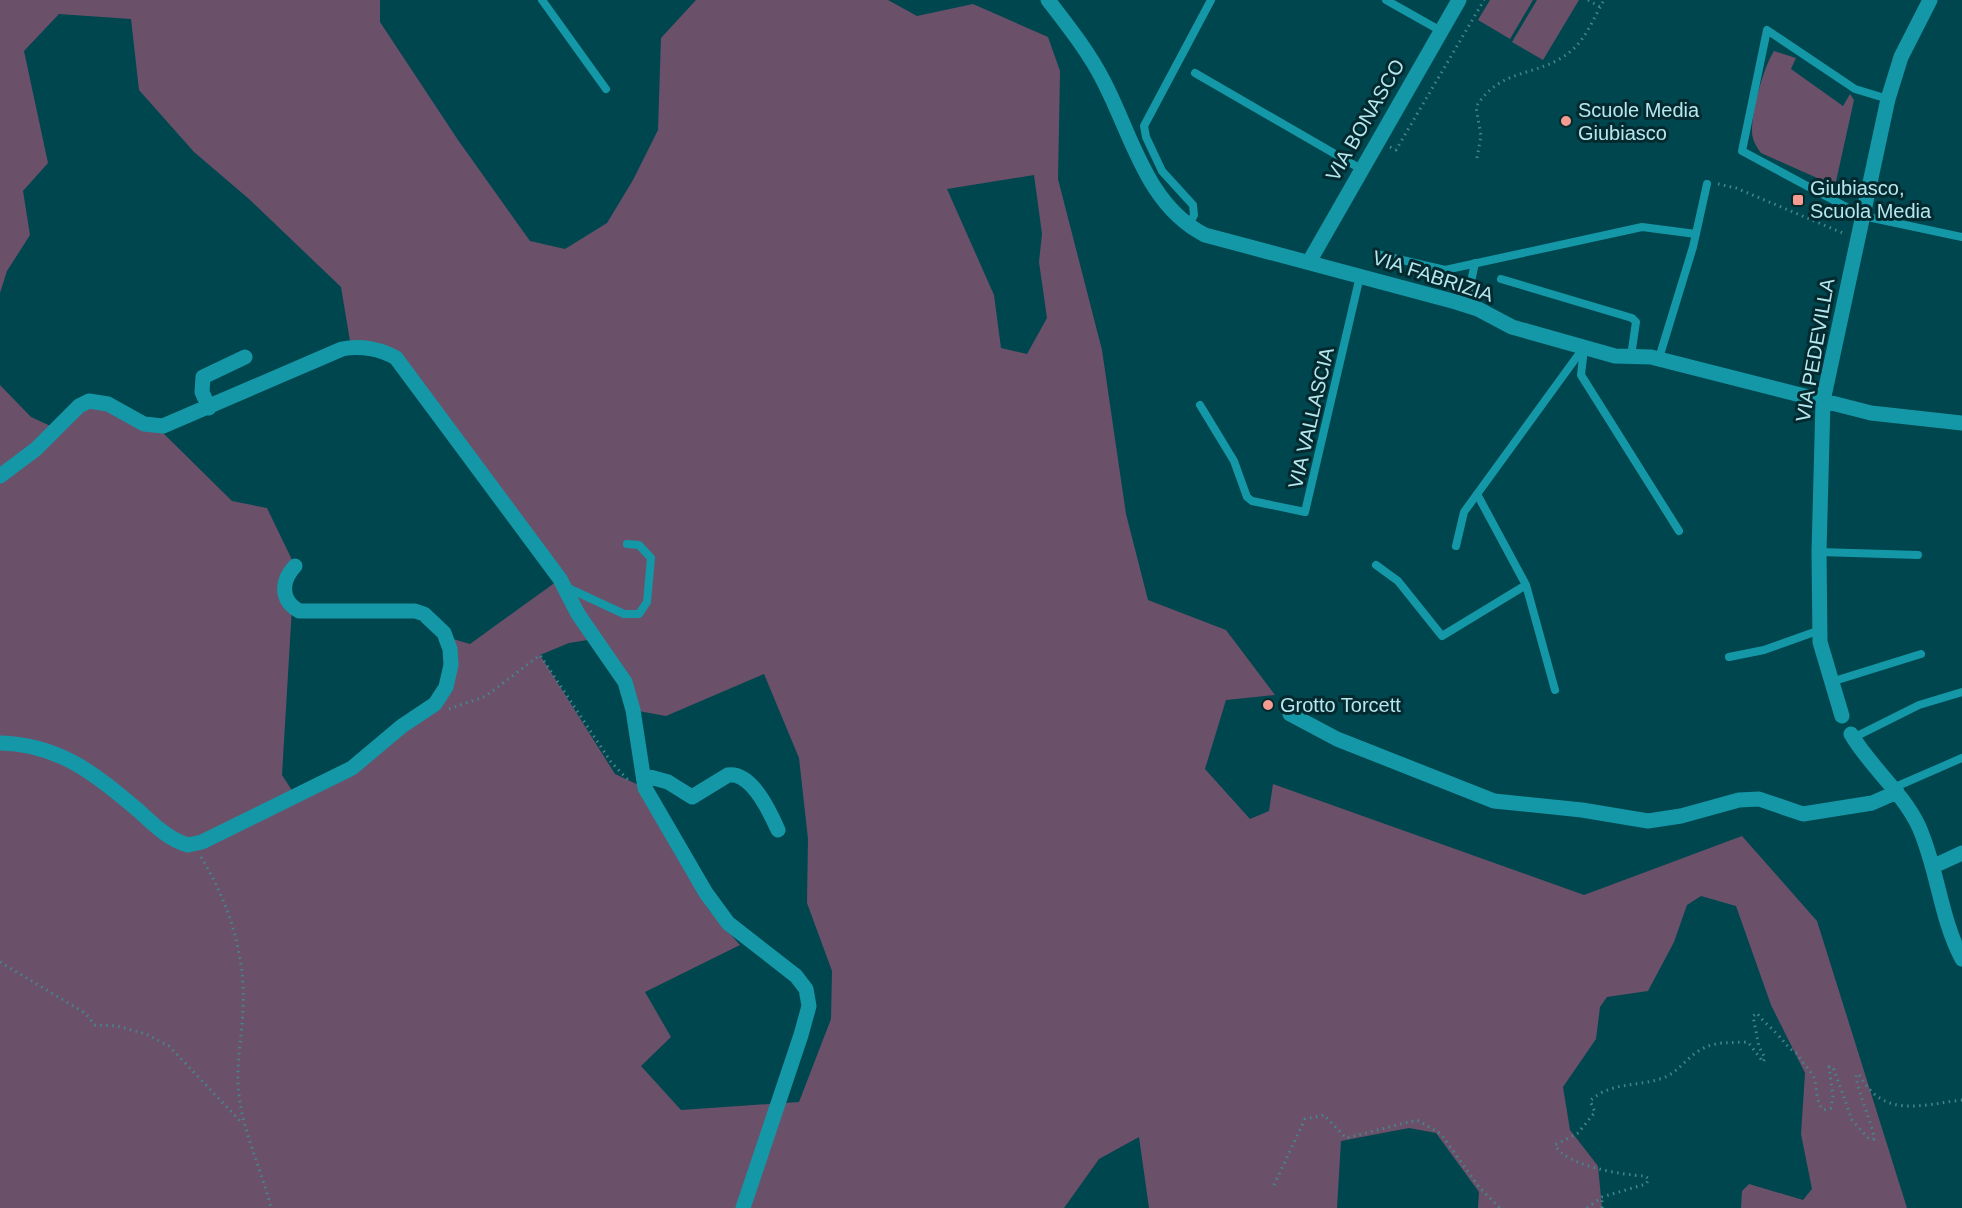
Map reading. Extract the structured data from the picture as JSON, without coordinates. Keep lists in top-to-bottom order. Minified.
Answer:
{"streets":{"street":["VIA BONASCO","VIA FABRIZIA","VIA PEDEVILLA"],"lane":["VIA VALLASCIA"]},"crossings":[["VIA BONASCO","VIA FABRIZIA"],["VIA FABRIZIA","VIA PEDEVILLA"],["VIA FABRIZIA","VIA VALLASCIA"]],"places":{"other":["Scuole Media Giubiasco","Grotto Torcett"],"transit":["Giubiasco, Scuola Media"]}}
